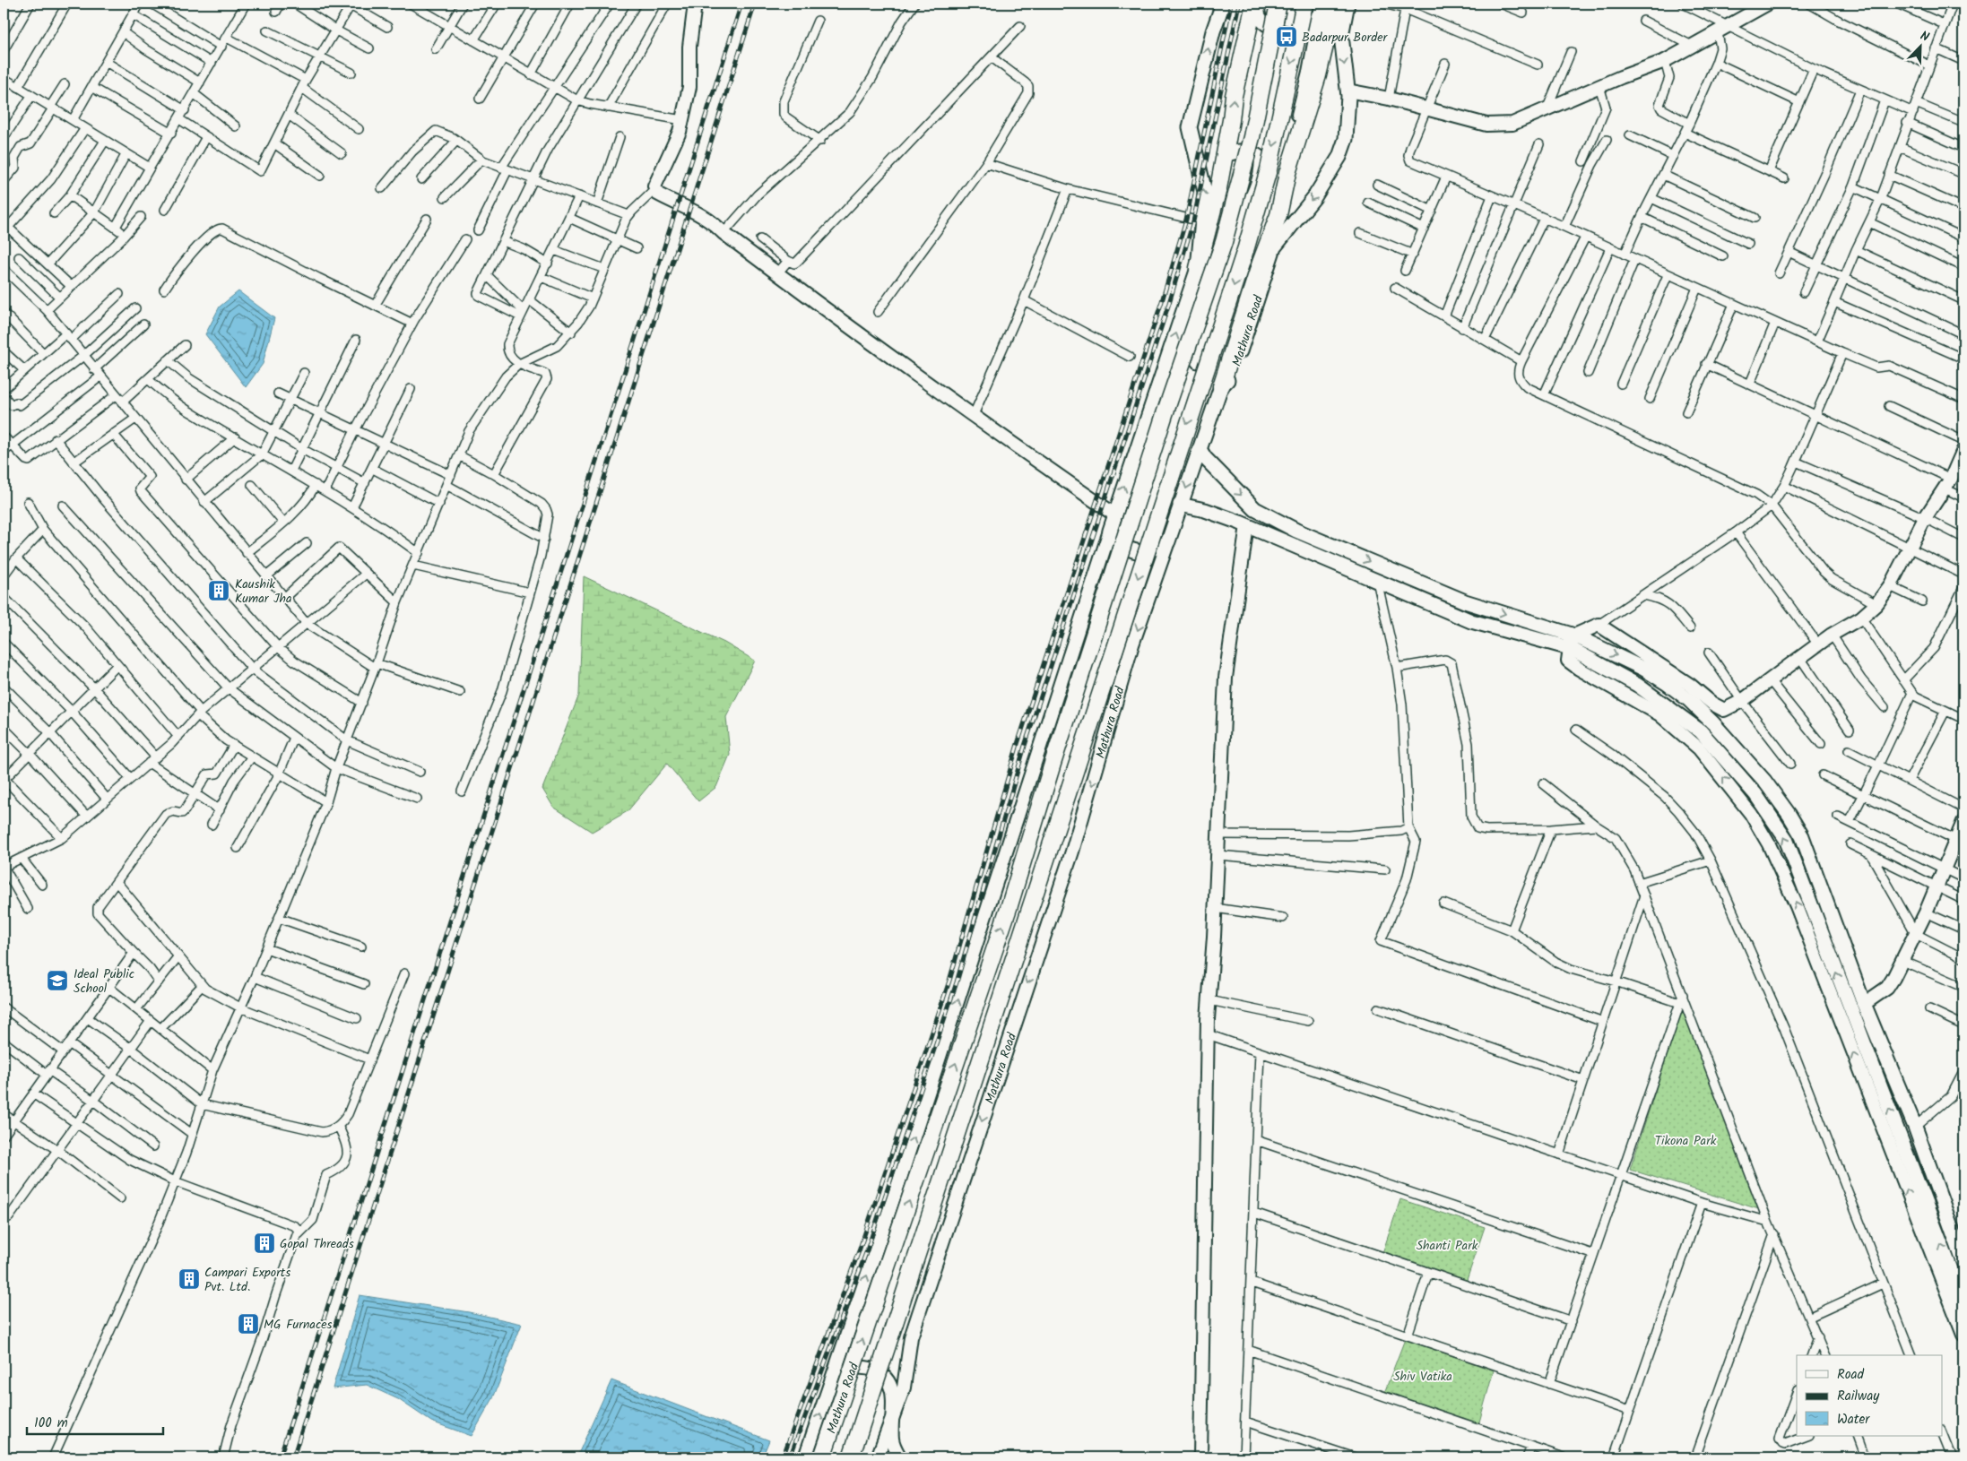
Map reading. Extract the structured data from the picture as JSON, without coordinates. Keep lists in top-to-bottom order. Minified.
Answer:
{"streets":{"highway":["Mathura Road"]},"parks":["Tikona Park","Shanti Park","Shiv Vatika"],"places":{"bus stop":["Badarpur Border"],"building":["Kaushik Kumar Jha","Gopal Threads","Campari Exports Pvt. Ltd.","MG Furnaces"],"school or university":["Ideal Public School"]},"legend":["Road","Railway","Water"],"scale_bar":"100 m","north":"top right"}
